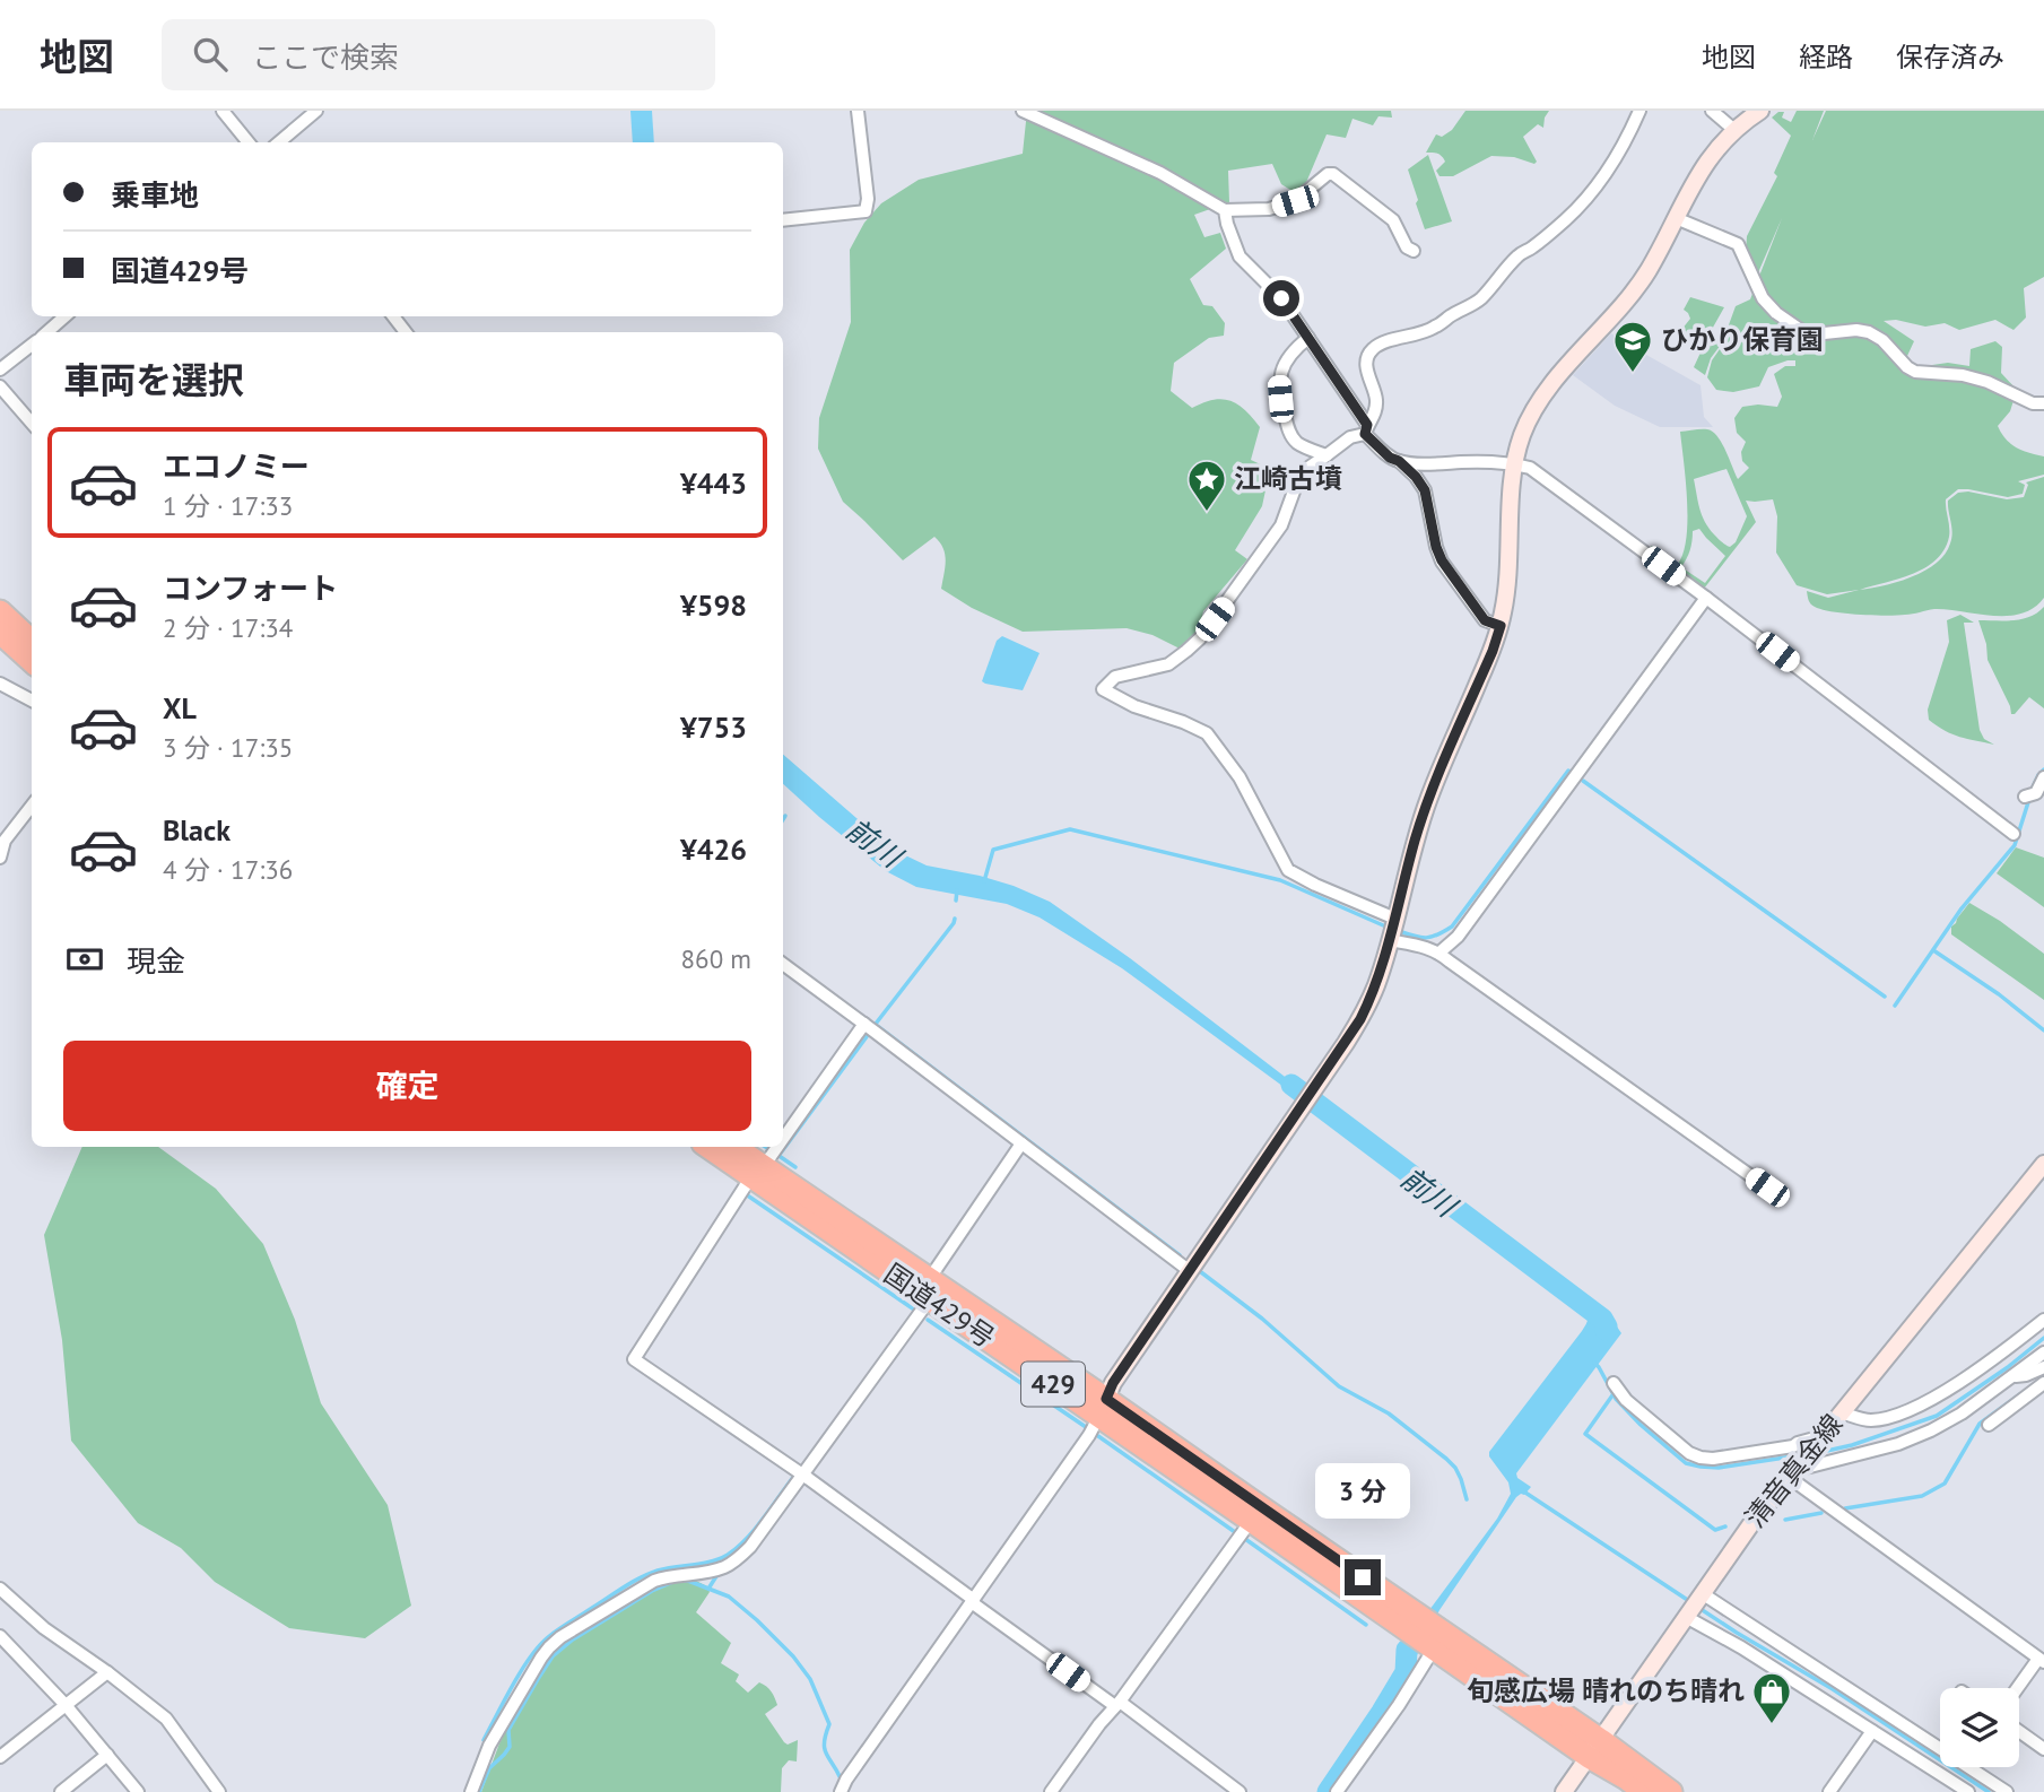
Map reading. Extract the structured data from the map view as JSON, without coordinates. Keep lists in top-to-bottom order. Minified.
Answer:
{"streets":{"highway":["国道429号","429"],"street":["清音真金線"]},"crossings":[["国道429号","清音真金線"]],"water":["前川"],"places":{"school or university":["ひかり保育園"],"place":["江崎古墳"],"shop":["旬感広場 晴れのち晴れ"]},"page":{"header":"地図","search":"ここで検索","nav":["地図","経路","保存済み"],"banner":["乗車地","国道429号"],"heading":"車両を選択","list":[{"name":"エコノミー","note":"1 分 · 17:33","value":"¥443"},{"name":"コンフォート","note":"2 分 · 17:34","value":"¥598"},{"name":"XL","note":"3 分 · 17:35","value":"¥753"},{"name":"Black","note":"4 分 · 17:36","value":"¥426"}],"pay":["現金","860 m"],"buttons":"確定","bubble":"3 分"}}
